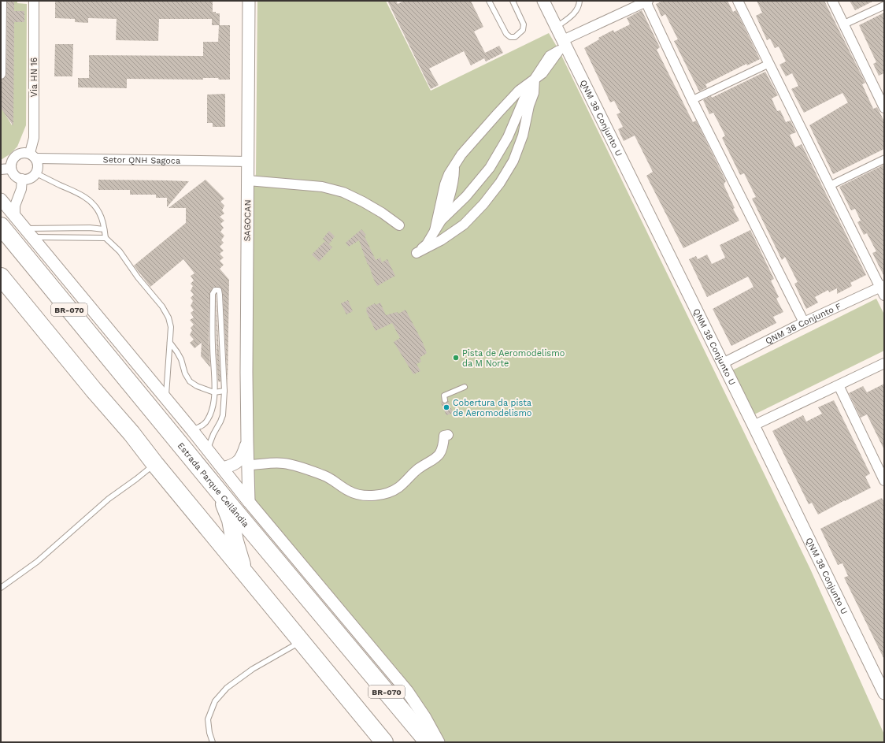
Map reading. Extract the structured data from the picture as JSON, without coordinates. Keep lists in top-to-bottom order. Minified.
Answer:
{"streets":{"highway":["BR-070","Estrada Parque Ceilândia"],"street":["Via HN 16","QNM 38 Conjunto U","Setor QNH Sagoca","SAGOCAN","QNM 38 Conjunto F"]},"crossings":[["Via HN 16","Setor QNH Sagoca"],["QNM 38 Conjunto U","QNM 38 Conjunto F"],["Setor QNH Sagoca","SAGOCAN"]],"places":["Pista de Aeromodelismo da M Norte","Cobertura da pista de Aeromodelismo"]}
